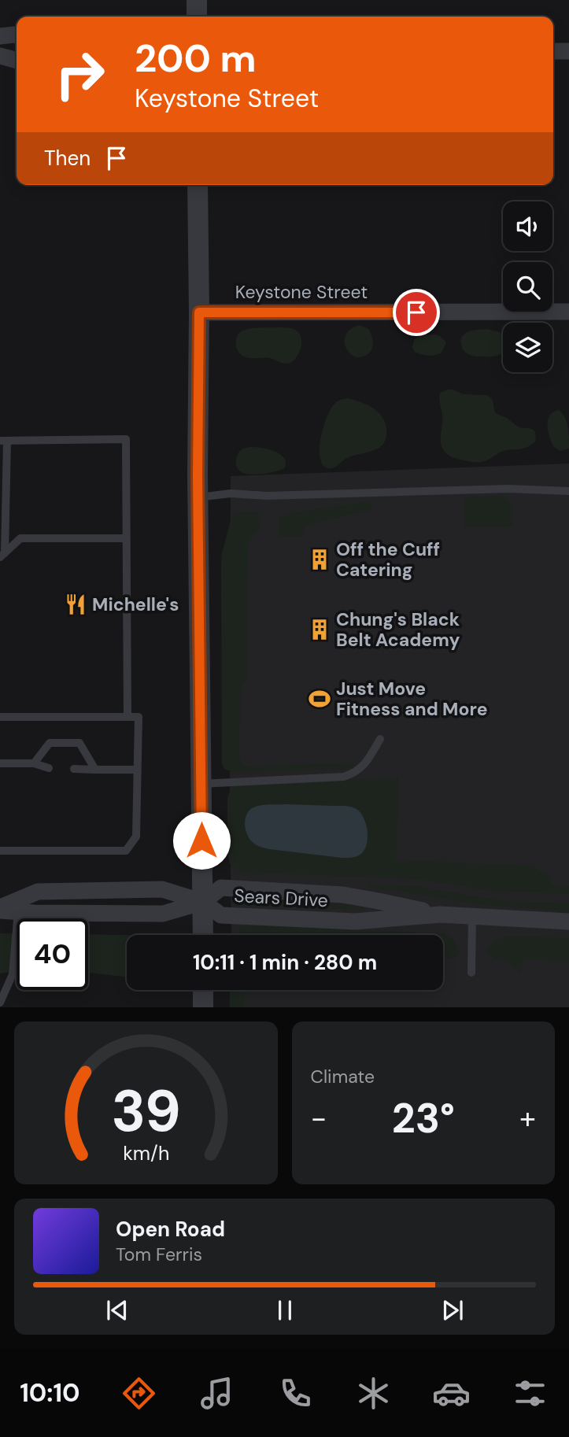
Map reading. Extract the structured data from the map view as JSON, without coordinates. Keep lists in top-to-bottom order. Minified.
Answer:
{"streets":{"street":["Keystone Street","Sears Drive"]},"places":{"building":["Off the Cuff Catering","Chung's Black Belt Academy"],"restaurant":["Michelle's"],"sports":["Just Move Fitness and More"]},"page":{"turn":["200 m","Keystone Street"],"then":"Then","limit":"40","trip":"10:11 · 1 min · 280 m","tile":"Climate","heat":["−","23°","+"],"song":["Open Road","Tom Ferris"],"tabs":"10:10","gauge":["39","km/h"]}}
